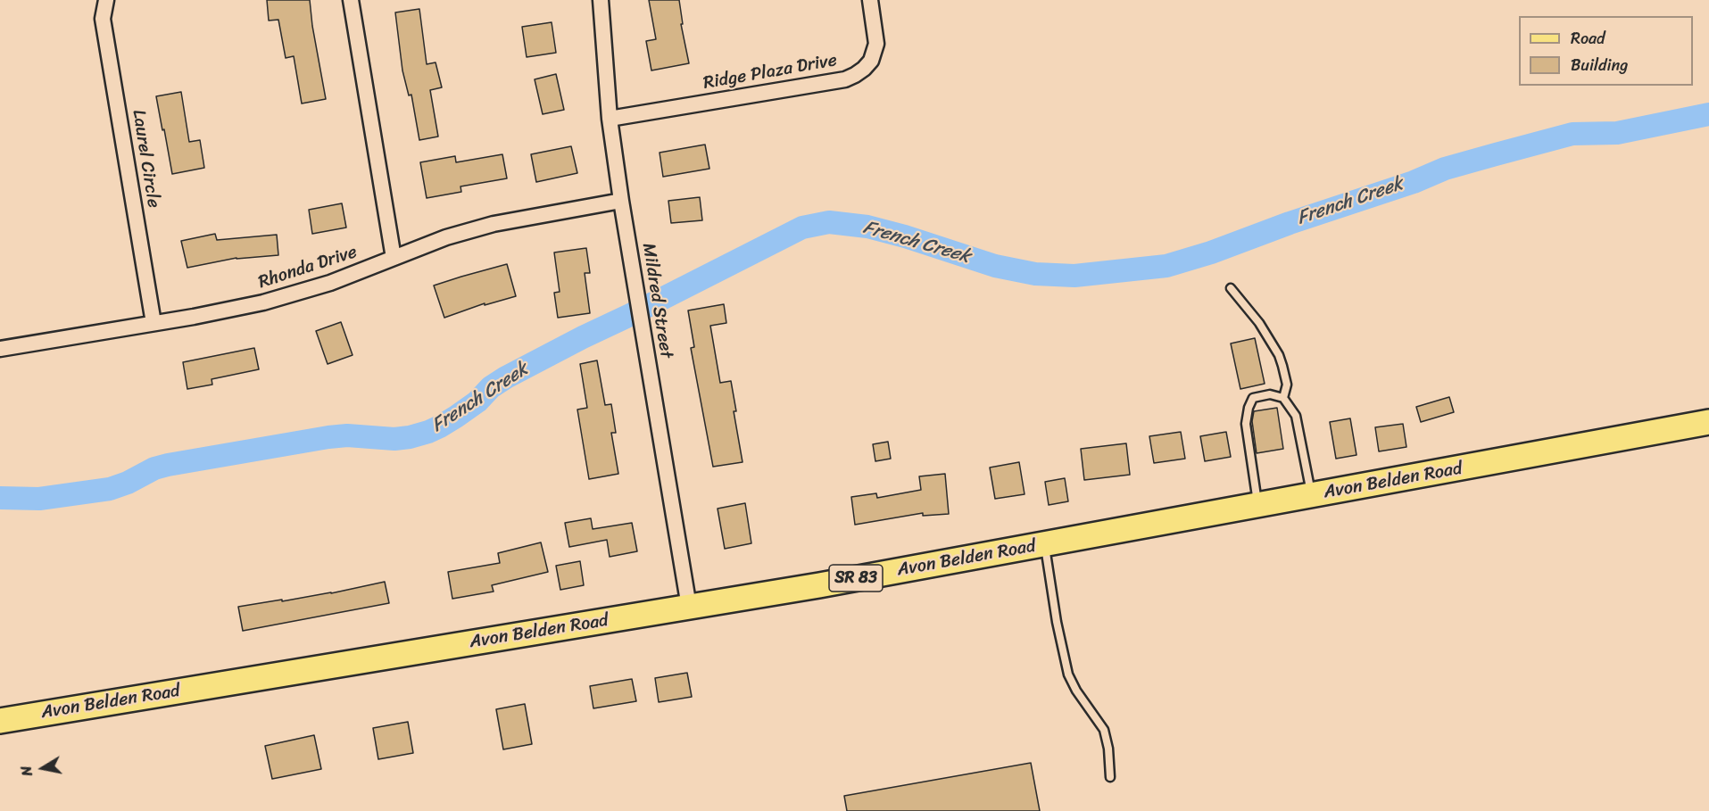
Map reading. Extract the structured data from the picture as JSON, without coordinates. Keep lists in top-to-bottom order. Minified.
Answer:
{"streets":{"main road":["Avon Belden Road","SR 83"],"street":["Ridge Plaza Drive","Laurel Circle","Rhonda Drive","Mildred Street"]},"crossings":[["Ridge Plaza Drive","Mildred Street"],["Laurel Circle","Rhonda Drive"],["Rhonda Drive","Mildred Street"],["Mildred Street","Avon Belden Road"]],"water":["French Creek"],"legend":["Road","Building"],"north":"left"}
